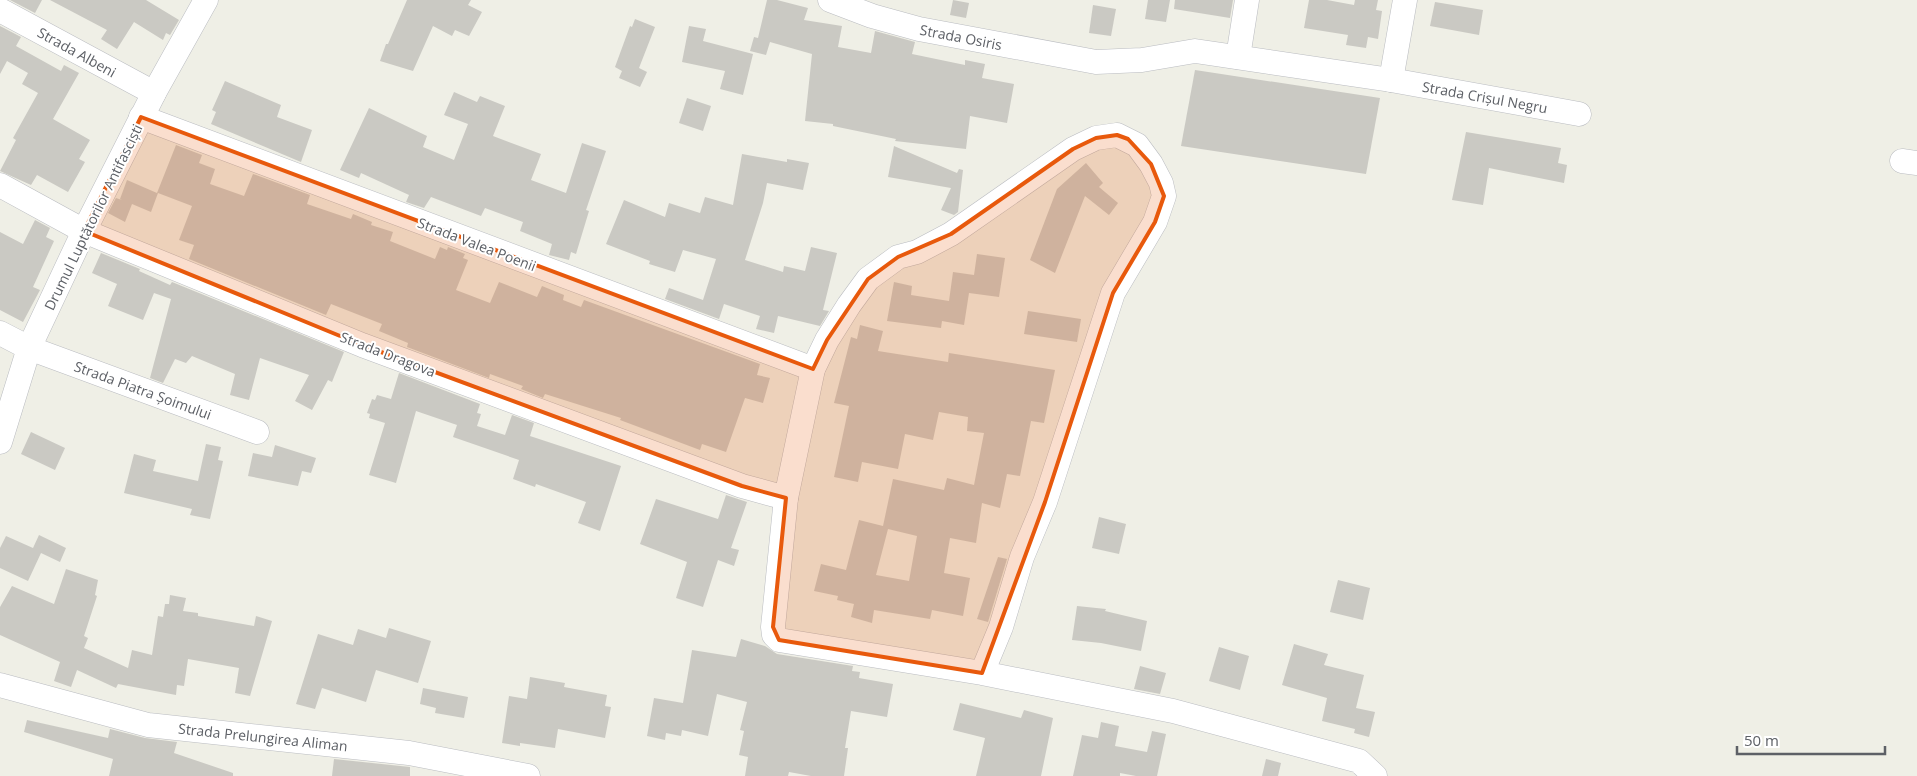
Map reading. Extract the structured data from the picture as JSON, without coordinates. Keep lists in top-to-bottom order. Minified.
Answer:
{"streets":{"street":["Strada Osiris","Strada Albeni","Strada Crișul Negru","Drumul Luptătorilor Antifasciști","Strada Valea Poenii","Strada Dragova","Strada Piatra Șoimului","Strada Prelungirea Aliman"]},"crossings":[["Strada Osiris","Strada Crișul Negru"],["Strada Albeni","Drumul Luptătorilor Antifasciști"],["Drumul Luptătorilor Antifasciști","Strada Valea Poenii"],["Drumul Luptătorilor Antifasciști","Strada Dragova"],["Drumul Luptătorilor Antifasciști","Strada Piatra Șoimului"]],"scale_bar":"50 m"}
